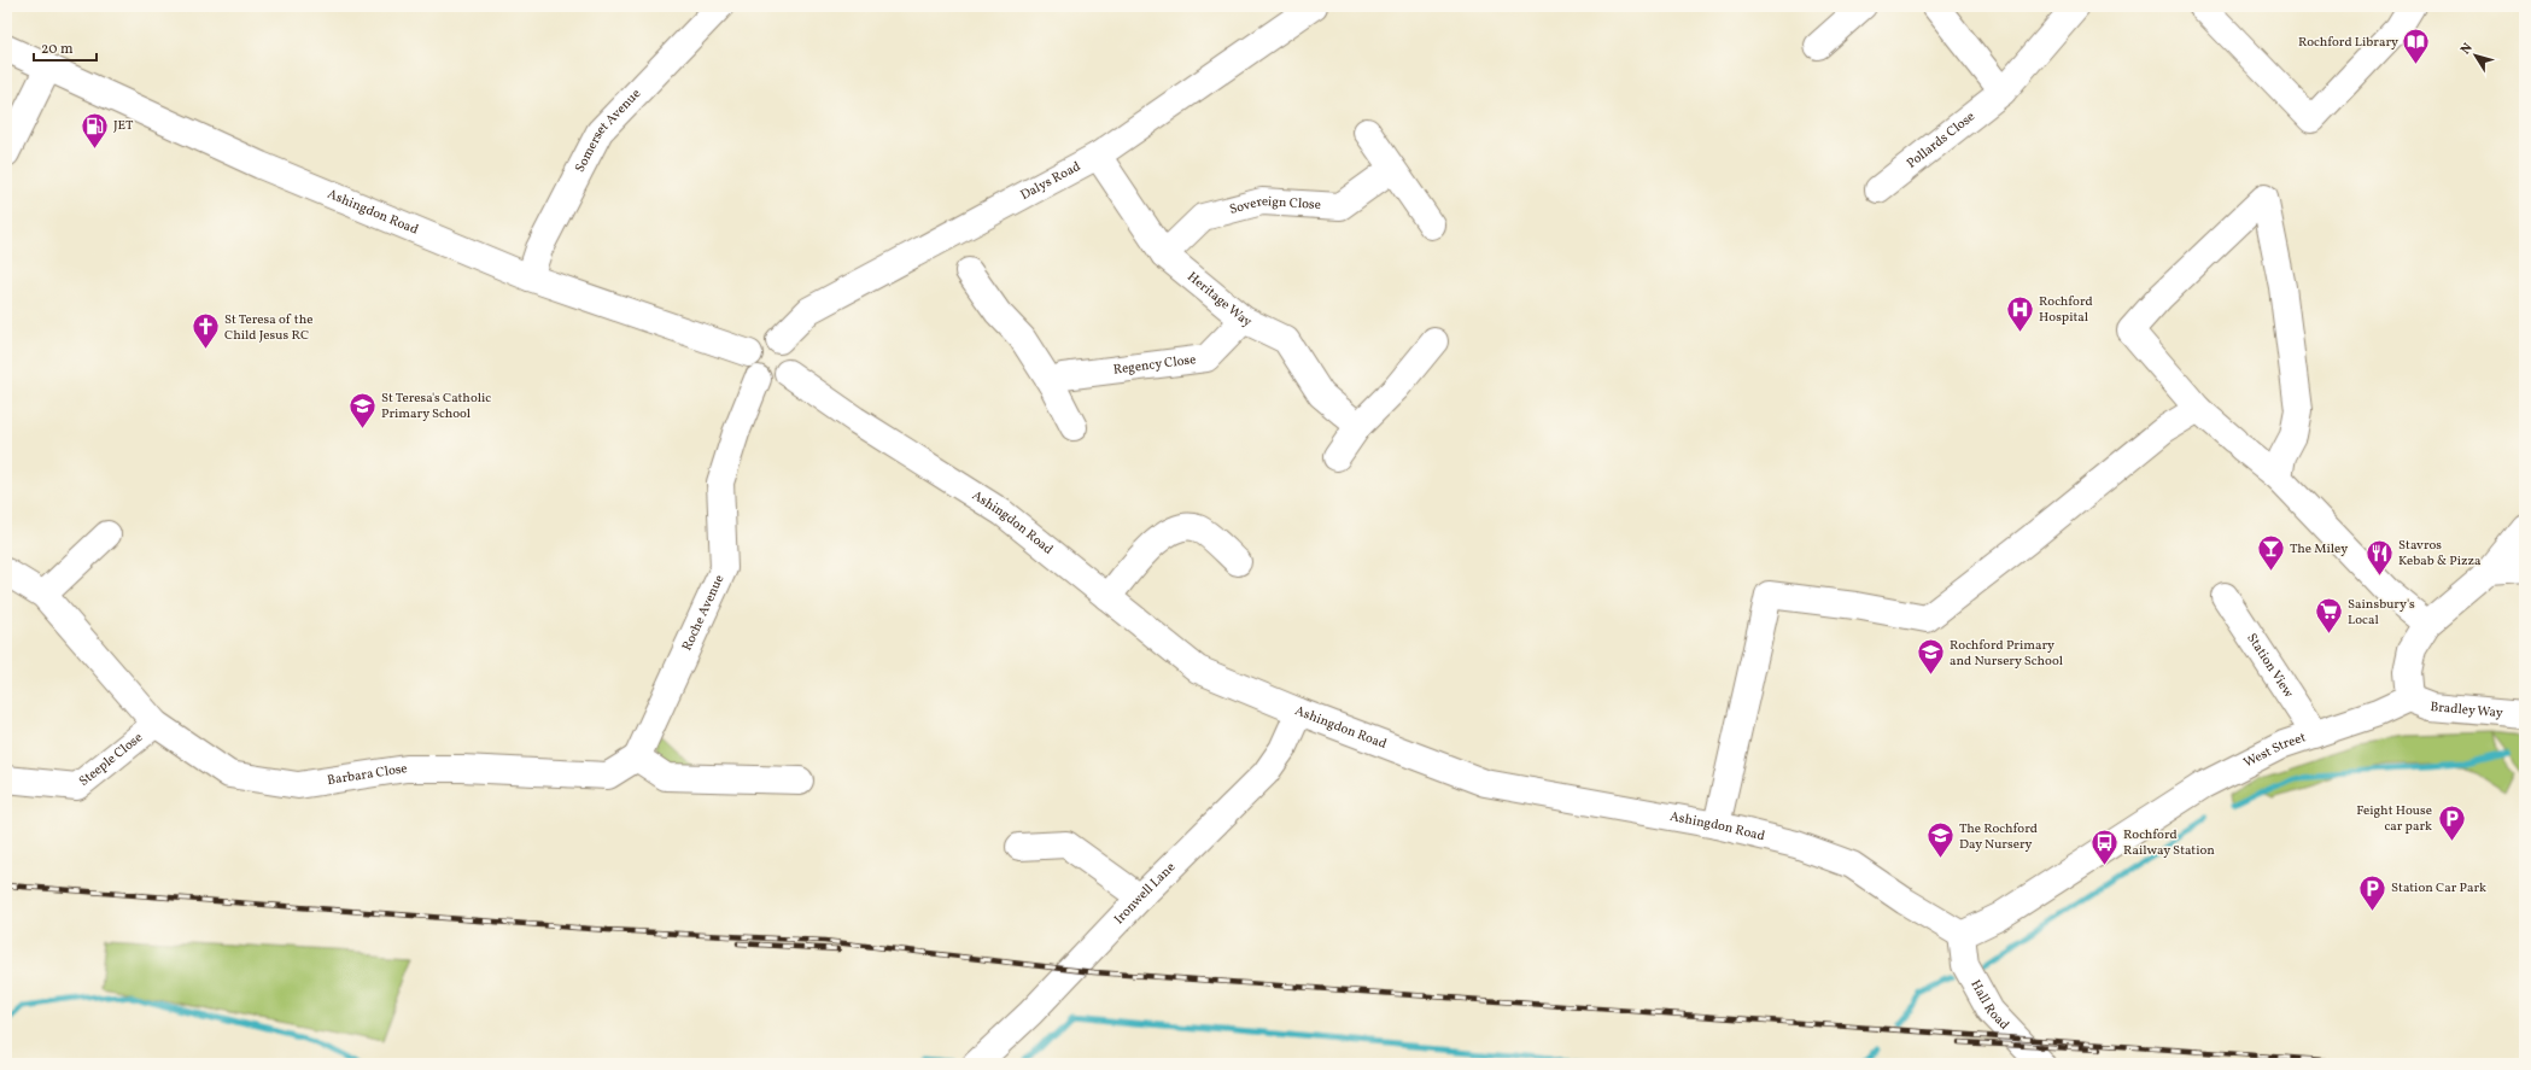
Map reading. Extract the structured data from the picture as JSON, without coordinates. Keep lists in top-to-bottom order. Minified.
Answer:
{"streets":{"street":["Somerset Avenue","Pollards Close","Dalys Road","Sovereign Close","Ashingdon Road","Heritage Way","Regency Close","Roche Avenue","Station View","Bradley Way","West Street","Steeple Close","Barbara Close","Ironwell Lane","Hall Road"]},"crossings":[["Somerset Avenue","Ashingdon Road"],["Dalys Road","Ashingdon Road"],["Dalys Road","Heritage Way"],["Dalys Road","Roche Avenue"],["Sovereign Close","Heritage Way"],["Ashingdon Road","Roche Avenue"],["Ashingdon Road","West Street"],["Ashingdon Road","Ironwell Lane"],["Ashingdon Road","Hall Road"],["Heritage Way","Regency Close"],["Roche Avenue","Barbara Close"],["Station View","West Street"],["Bradley Way","West Street"],["West Street","Hall Road"],["Steeple Close","Barbara Close"]],"places":{"library":["Rochford Library"],"fuel station":["JET"],"hospital":["Rochford Hospital"],"church":["St Teresa of the Child Jesus RC"],"school or university":["St Teresa's Catholic Primary School","Rochford Primary and Nursery School","The Rochford Day Nursery"],"bar":["The Miley"],"restaurant":["Stavros Kebab & Pizza"],"supermarket":["Sainsbury's Local"],"parking":["Feight House car park","Station Car Park"],"bus stop":["Rochford Railway Station"]},"scale_bar":"20 m","north":"top left"}
